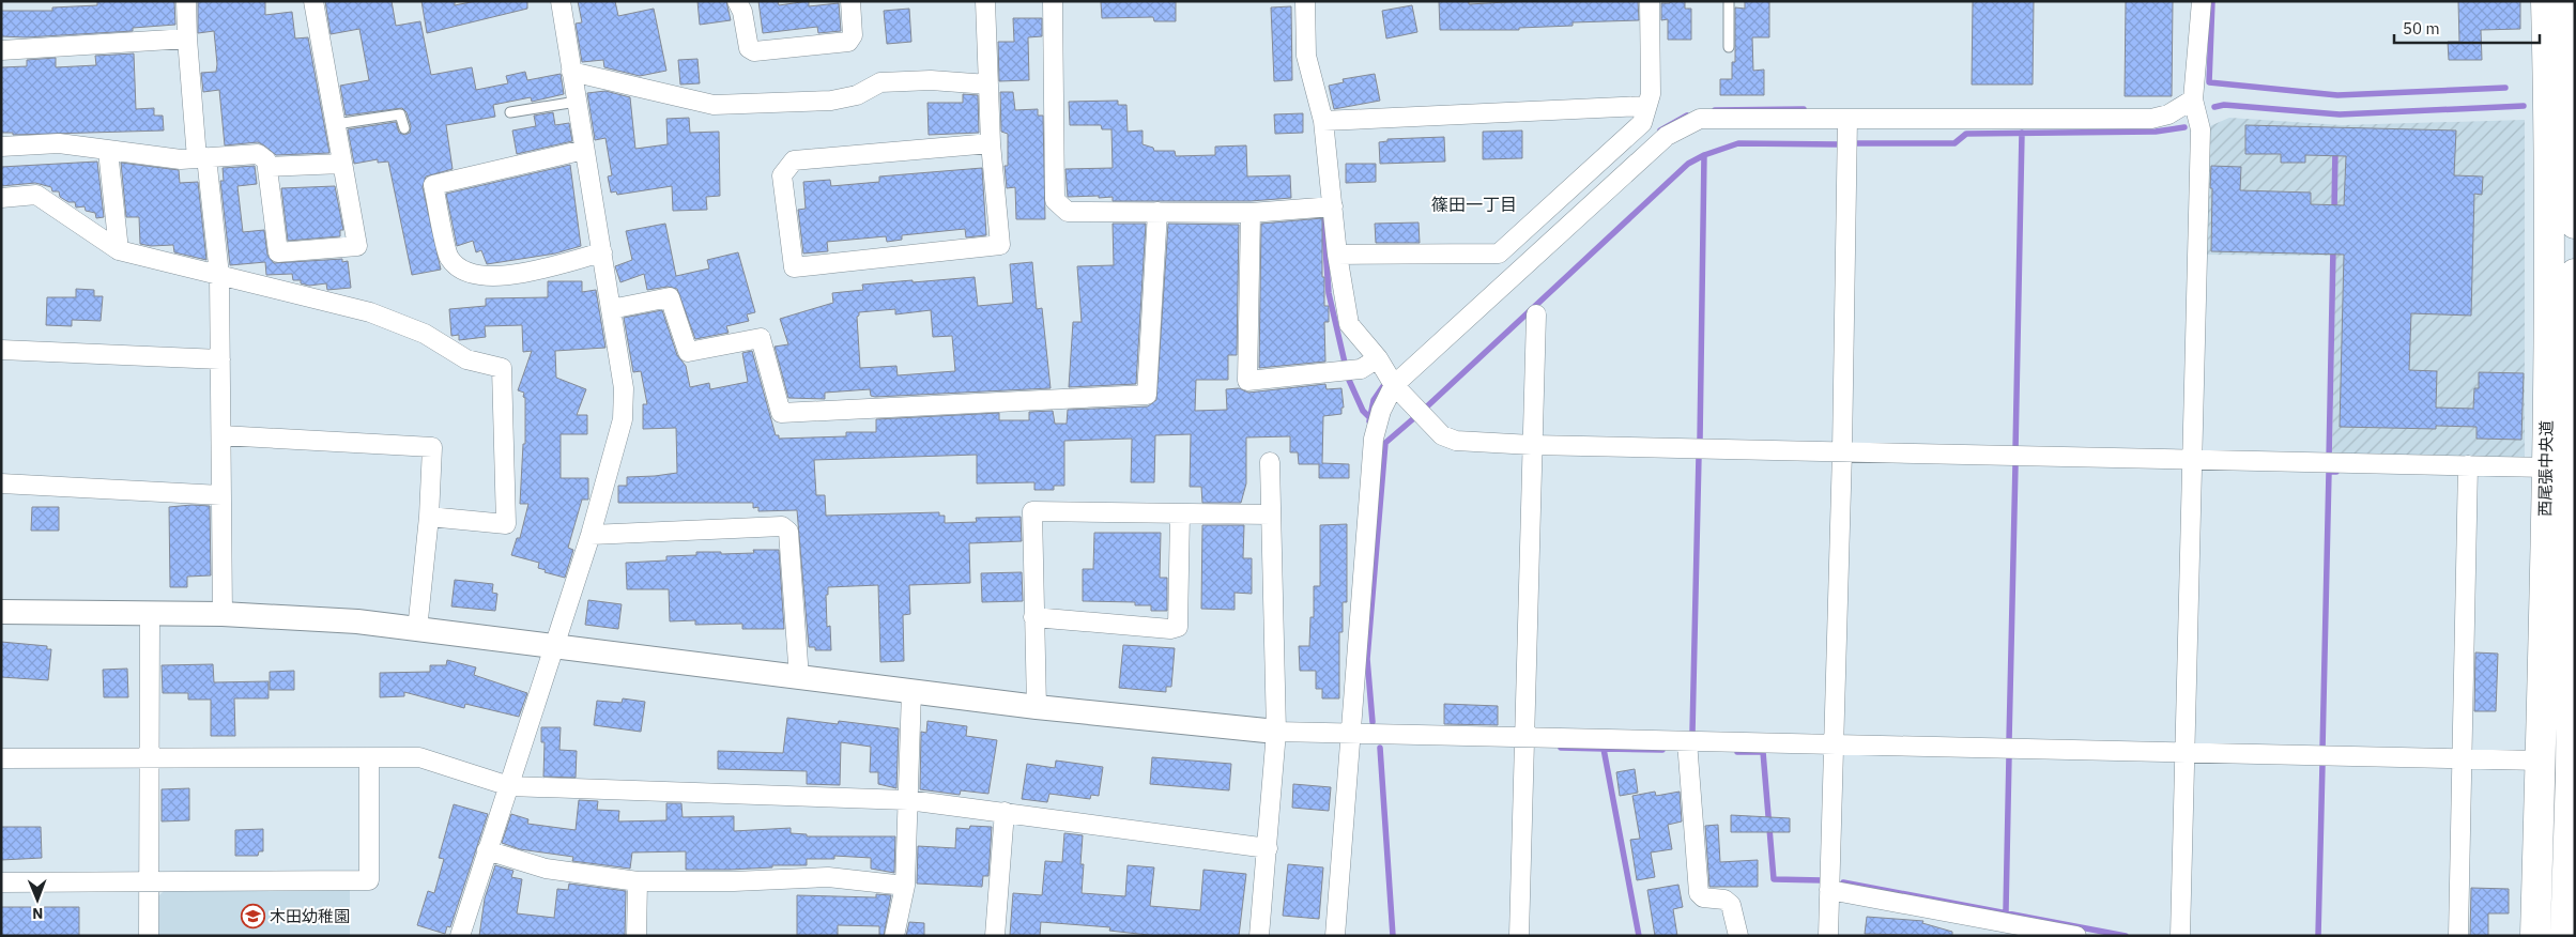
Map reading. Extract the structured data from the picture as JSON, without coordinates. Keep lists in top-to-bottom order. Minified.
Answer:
{"streets":{"main road":["西尾張中央道"]},"districts":["篠田一丁目"],"places":{"school or university":["木田幼稚園"]},"scale_bar":"50 m","north":"bottom"}
